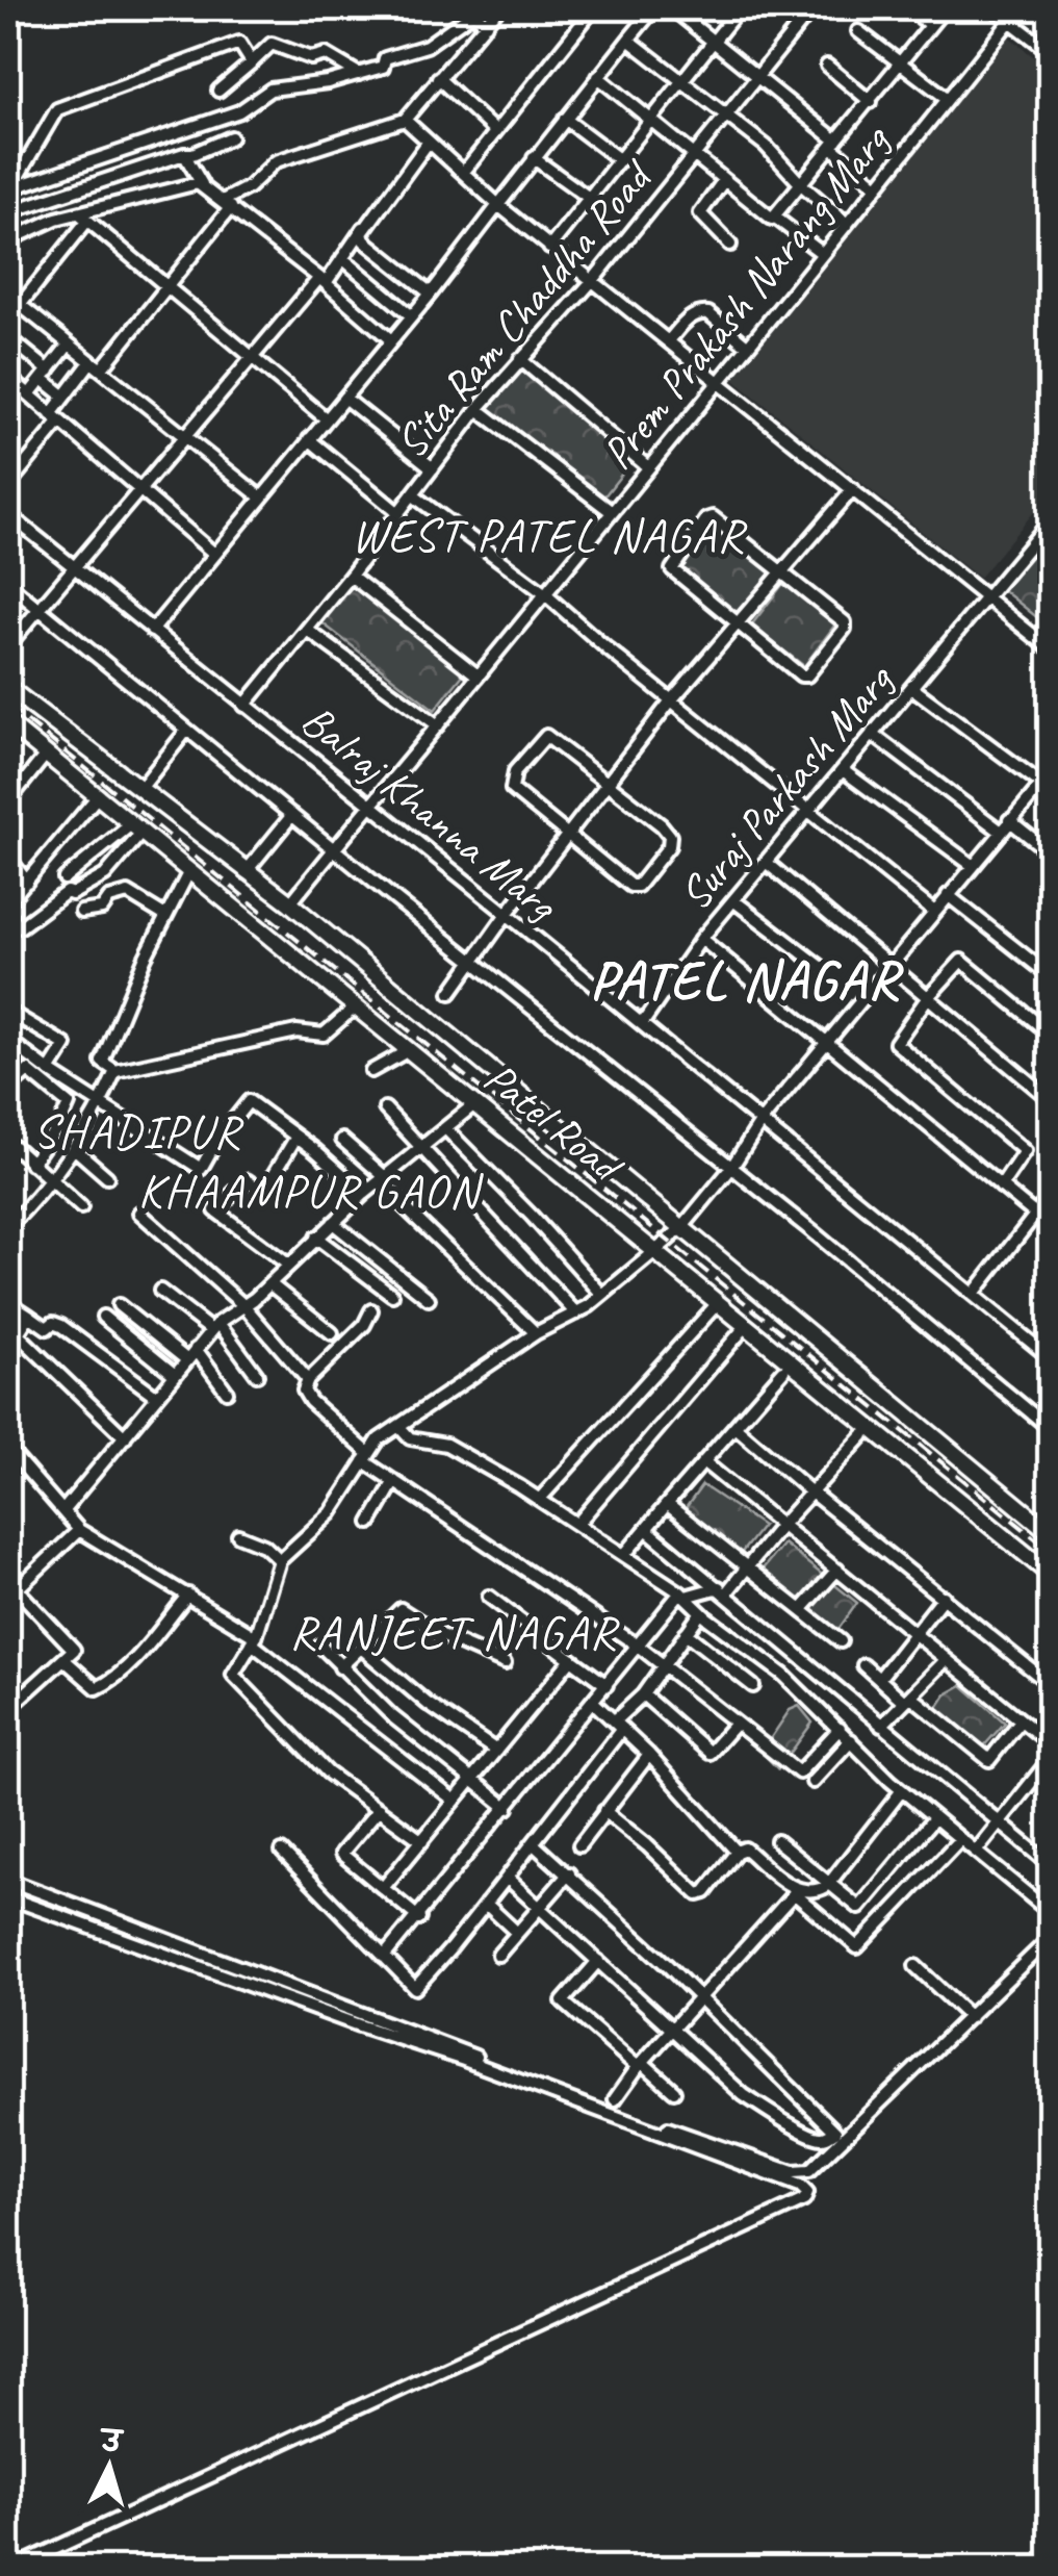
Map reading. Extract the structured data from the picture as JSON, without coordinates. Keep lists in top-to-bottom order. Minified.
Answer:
{"streets":{"main road":["Patel Road"],"street":["Prem Prakash Narang Marg","Sita Ram Chaddha Road","Suraj Parkash Marg","Balraj Khanna Marg"]},"crossings":[["Prem Prakash Narang Marg","Balraj Khanna Marg"],["Prem Prakash Narang Marg","Patel Road"],["Sita Ram Chaddha Road","Balraj Khanna Marg"],["Suraj Parkash Marg","Balraj Khanna Marg"]],"districts":["WEST PATEL NAGAR","PATEL NAGAR","SHADIPUR","KHAAMPUR GAON","RANJEET NAGAR"],"north":"top"}
